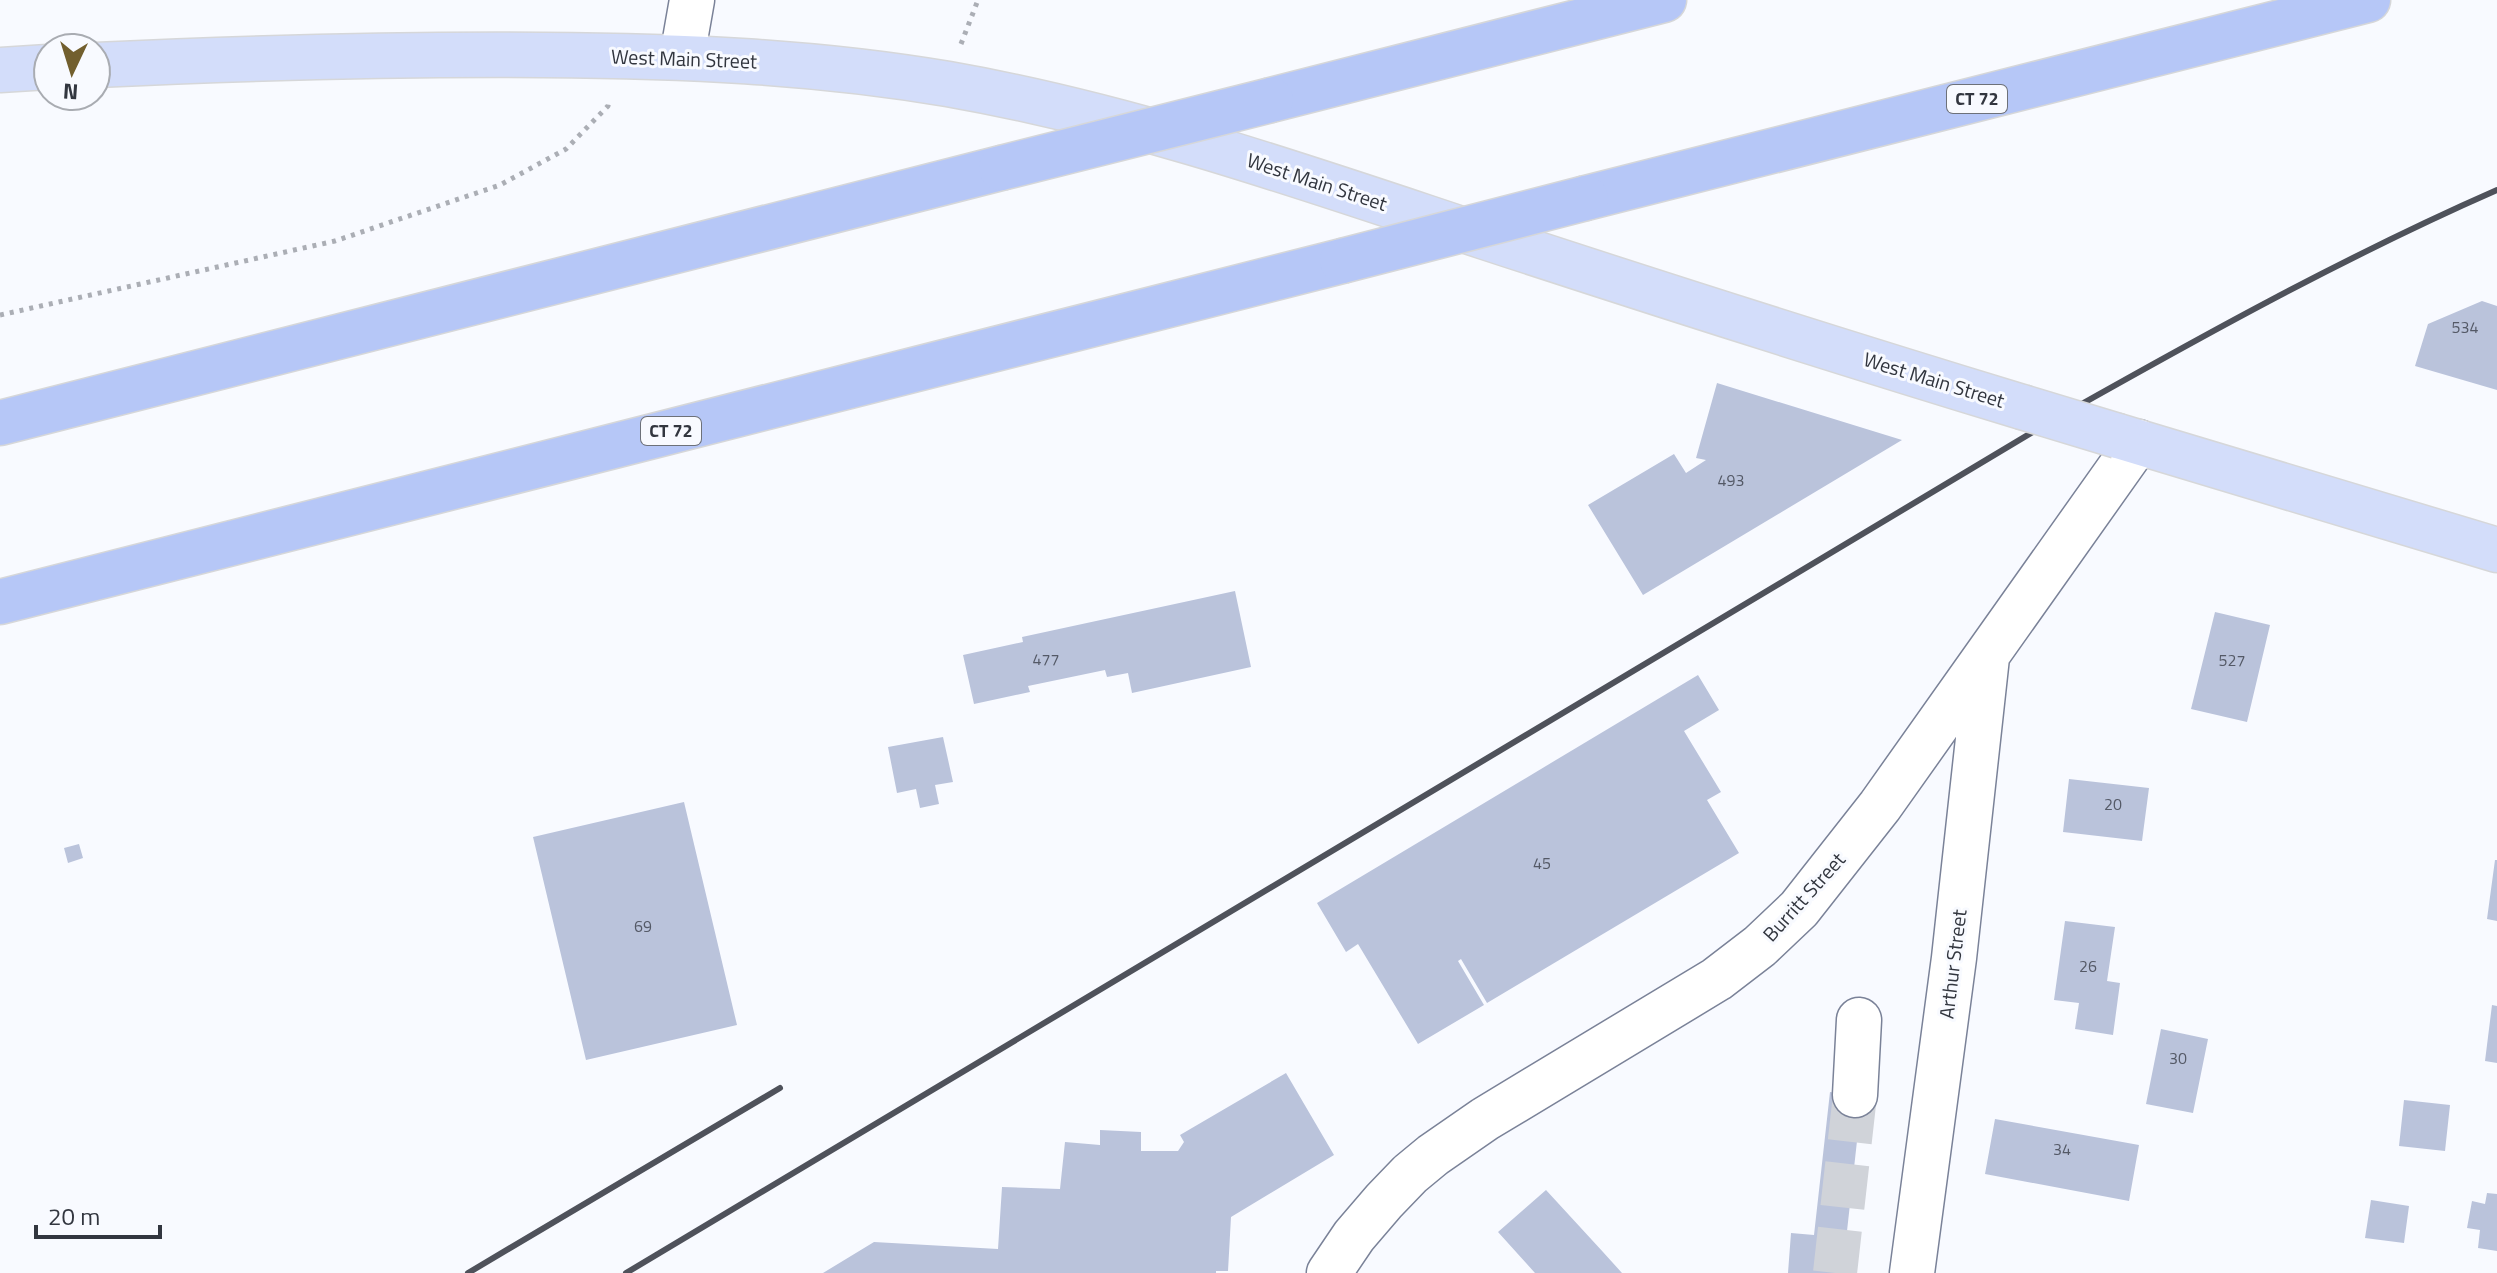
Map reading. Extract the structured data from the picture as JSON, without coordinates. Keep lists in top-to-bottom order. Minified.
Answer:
{"streets":{"highway":["CT 72"],"main road":["West Main Street"],"street":["Burritt Street","Arthur Street"]},"crossings":[["West Main Street","Burritt Street"],["Burritt Street","Arthur Street"]],"house_numbers":["534","493","477","527","20","45","69","26","30","34"],"scale_bar":"20 m","north":"bottom"}
